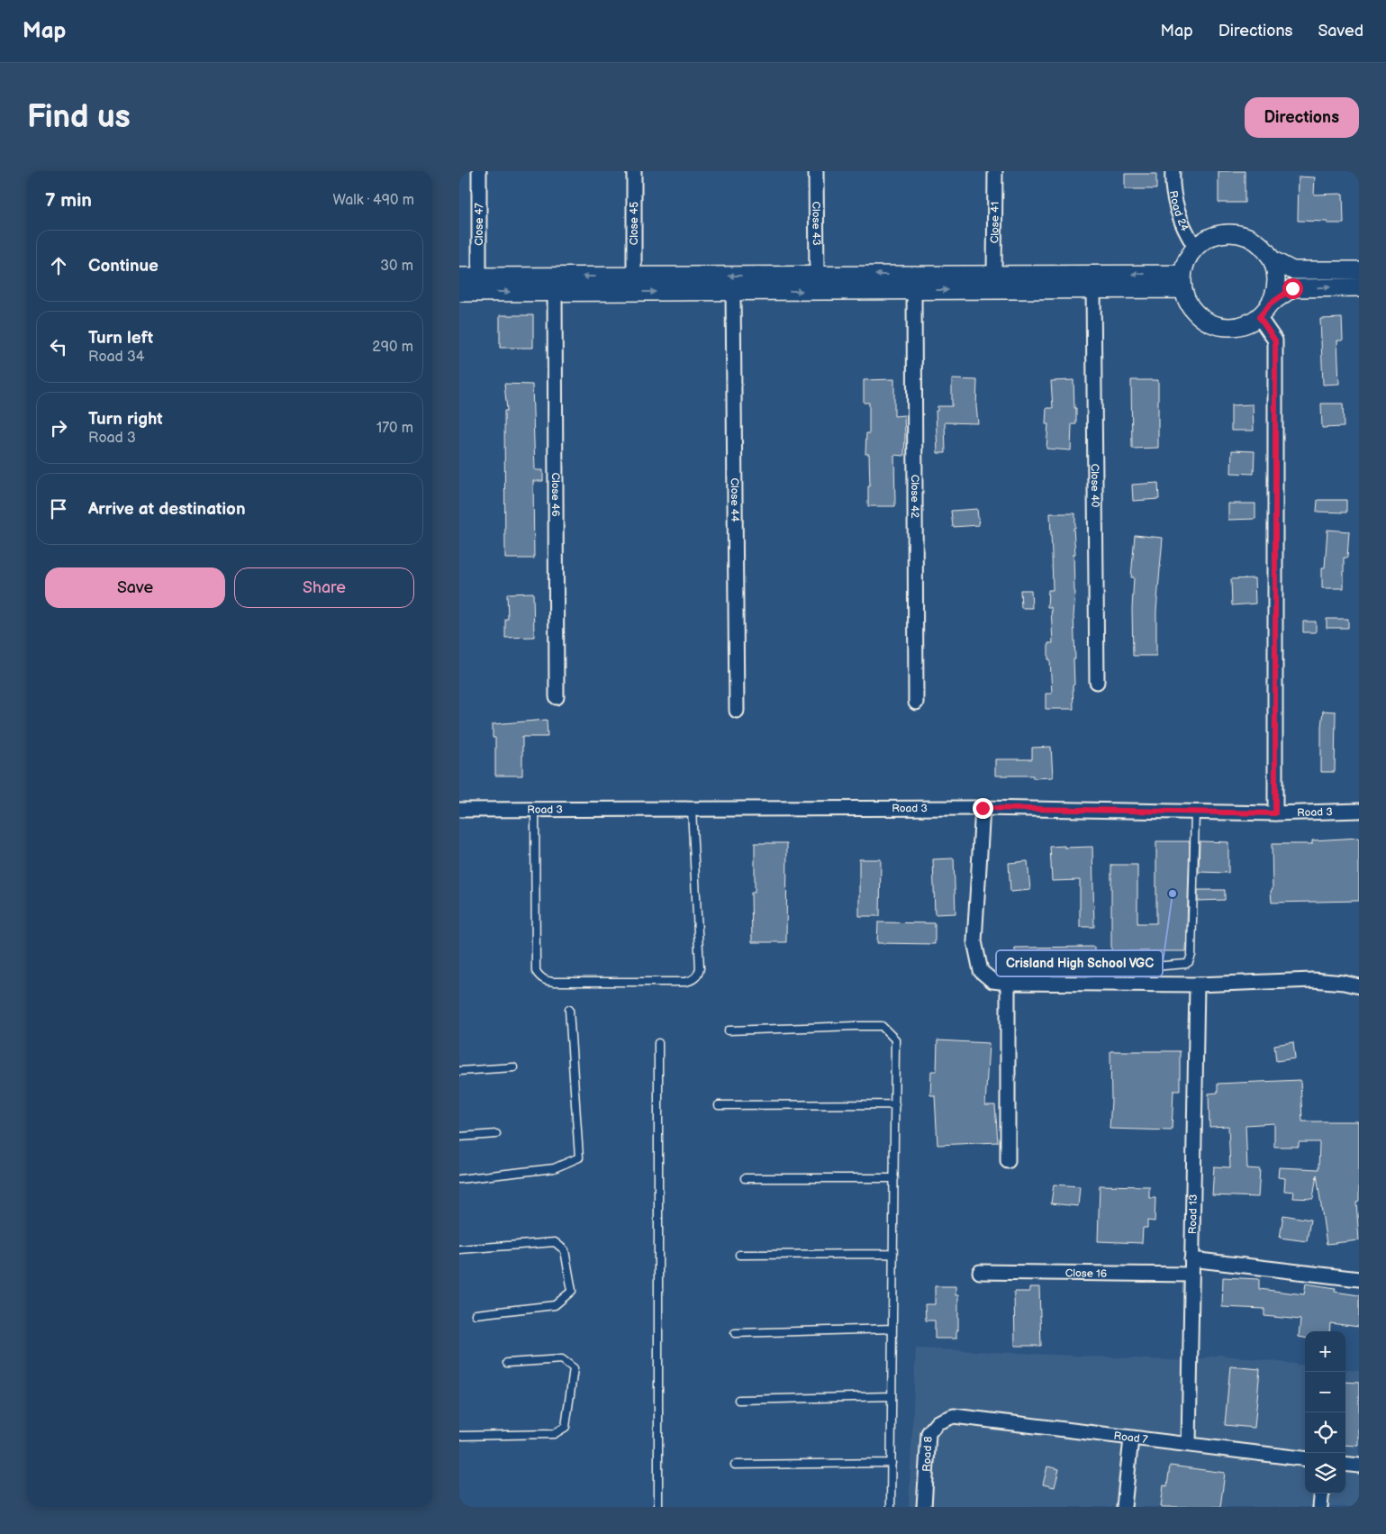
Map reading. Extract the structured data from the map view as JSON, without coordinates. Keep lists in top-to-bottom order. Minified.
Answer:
{"streets":{"street":["Road 24","Close 41","Close 45","Close 43","Close 47","Close 40","Close 46","Close 42","Close 44","Road 3","Road 13","Close 16","Road 7","Road 8"]},"crossings":[["Road 13","Close 16"],["Road 13","Road 7"],["Road 7","Road 8"]],"places":["Crisland High School VGC"],"page":{"header":"Map","nav":["Map","Directions","Saved"],"buttons":["Directions",["Save","Share"]],"title":"Find us","heading":["7 min","Walk · 490 m"],"list":[["Continue","30 m"],["Turn left","Road 34","290 m"],["Turn right","Road 3","170 m"],"Arrive at destination"],"map_buttons":["+","−"]}}
